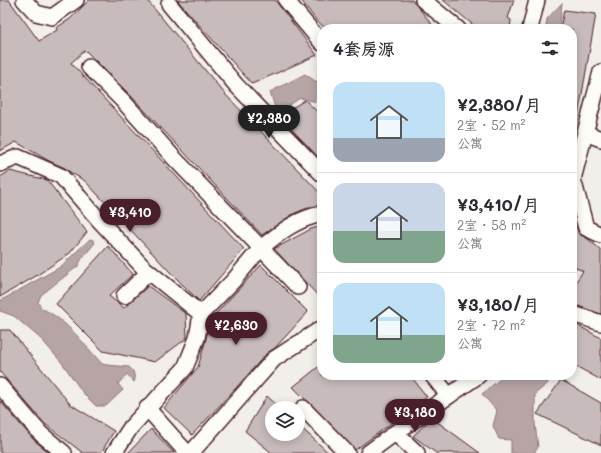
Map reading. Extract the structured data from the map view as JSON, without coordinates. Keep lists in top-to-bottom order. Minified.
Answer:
{"page":{"heading":"4套房源","list":[{"name":"¥2,380/月","note":"2室 · 52 m² · 公寓"},{"name":"¥3,410/月","note":"2室 · 58 m² · 公寓"},{"name":"¥3,180/月","note":"2室 · 72 m² · 公寓"}],"price":["¥2,380","¥3,410","¥2,630","¥3,180"]}}
